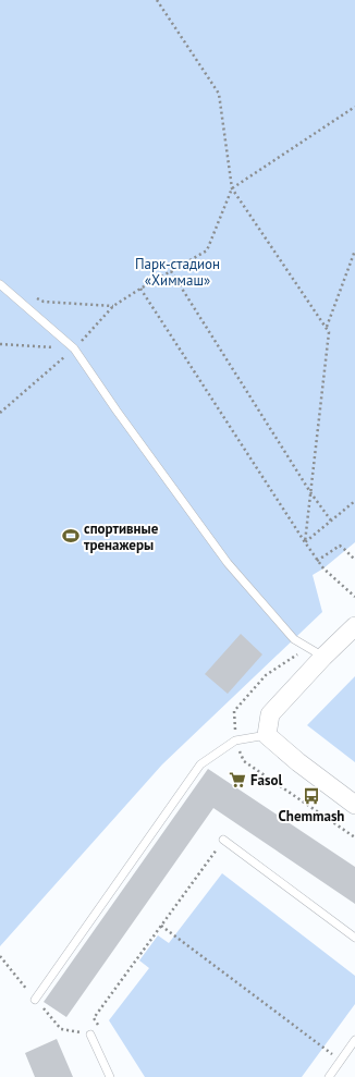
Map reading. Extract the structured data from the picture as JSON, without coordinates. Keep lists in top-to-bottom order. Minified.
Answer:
{"parks":["Парк-стадион «Химмаш»"],"places":{"sports":["спортивные тренажеры"],"supermarket":["Fasol"],"bus stop":["Chemmash"]}}
